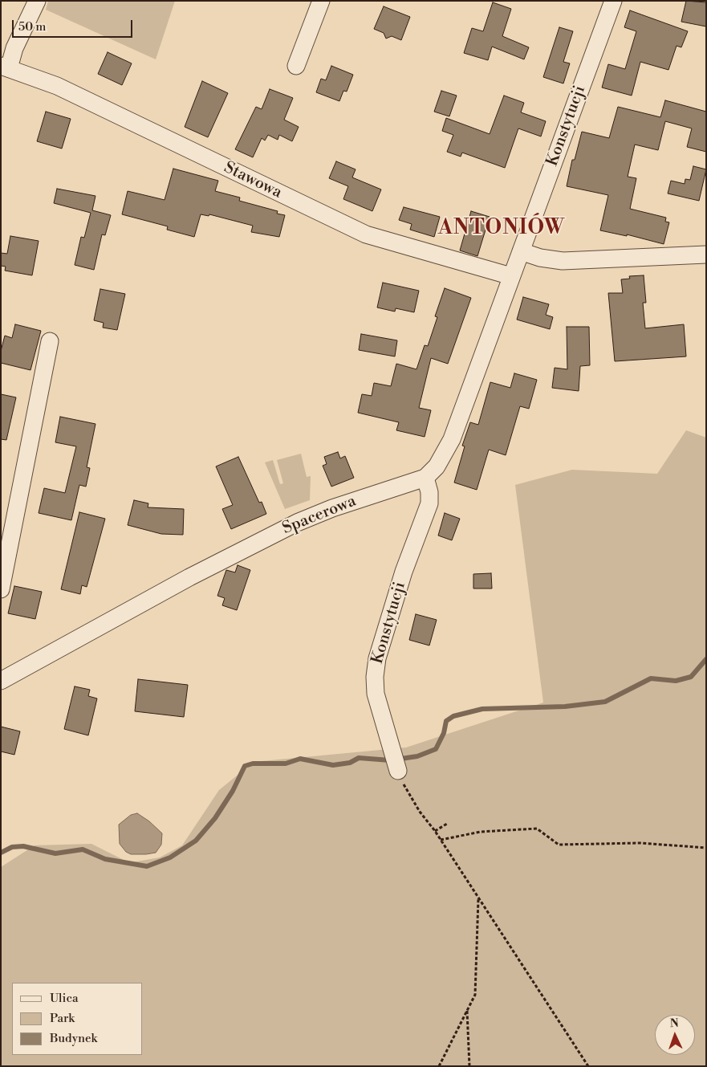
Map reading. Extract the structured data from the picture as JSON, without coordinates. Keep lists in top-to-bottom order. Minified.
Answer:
{"streets":{"street":["Konstytucji","Stawowa","Spacerowa"]},"crossings":[["Konstytucji","Spacerowa"],["Stawowa","Spacerowa"]],"districts":["ANTONIÓW"],"legend":["Ulica","Park","Budynek"],"scale_bar":"50 m","north":"top"}
